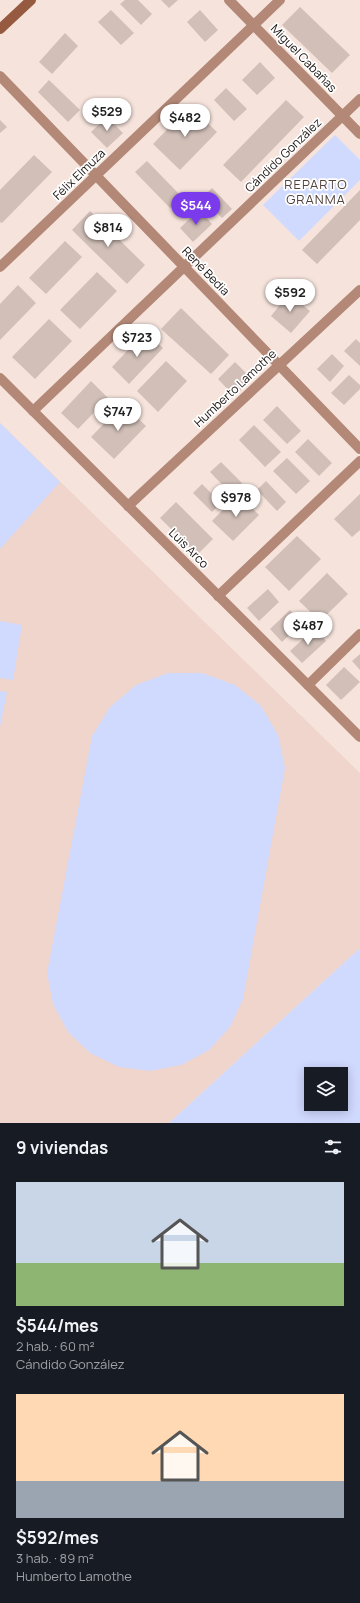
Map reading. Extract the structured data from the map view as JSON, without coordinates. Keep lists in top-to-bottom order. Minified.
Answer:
{"streets":{"street":["Miguel Cabañas","Cándido González","Félix Elmuza","René Bedia","Humberto Lamothe","Luis Arco"]},"crossings":[["Miguel Cabañas","Cándido González"],["Miguel Cabañas","Félix Elmuza"],["Cándido González","René Bedia"],["Cándido González","Luis Arco"],["Félix Elmuza","René Bedia"],["René Bedia","Humberto Lamothe"],["Humberto Lamothe","Luis Arco"]],"districts":["REPARTO GRANMA"],"page":{"price":["$529","$482","$544","$814","$592","$723","$747","$978","$487"],"heading":"9 viviendas","list":[{"name":"$544/mes","note":"2 hab. · 60 m² · Cándido González"},{"name":"$592/mes","note":"3 hab. · 89 m² · Humberto Lamothe"}]}}
